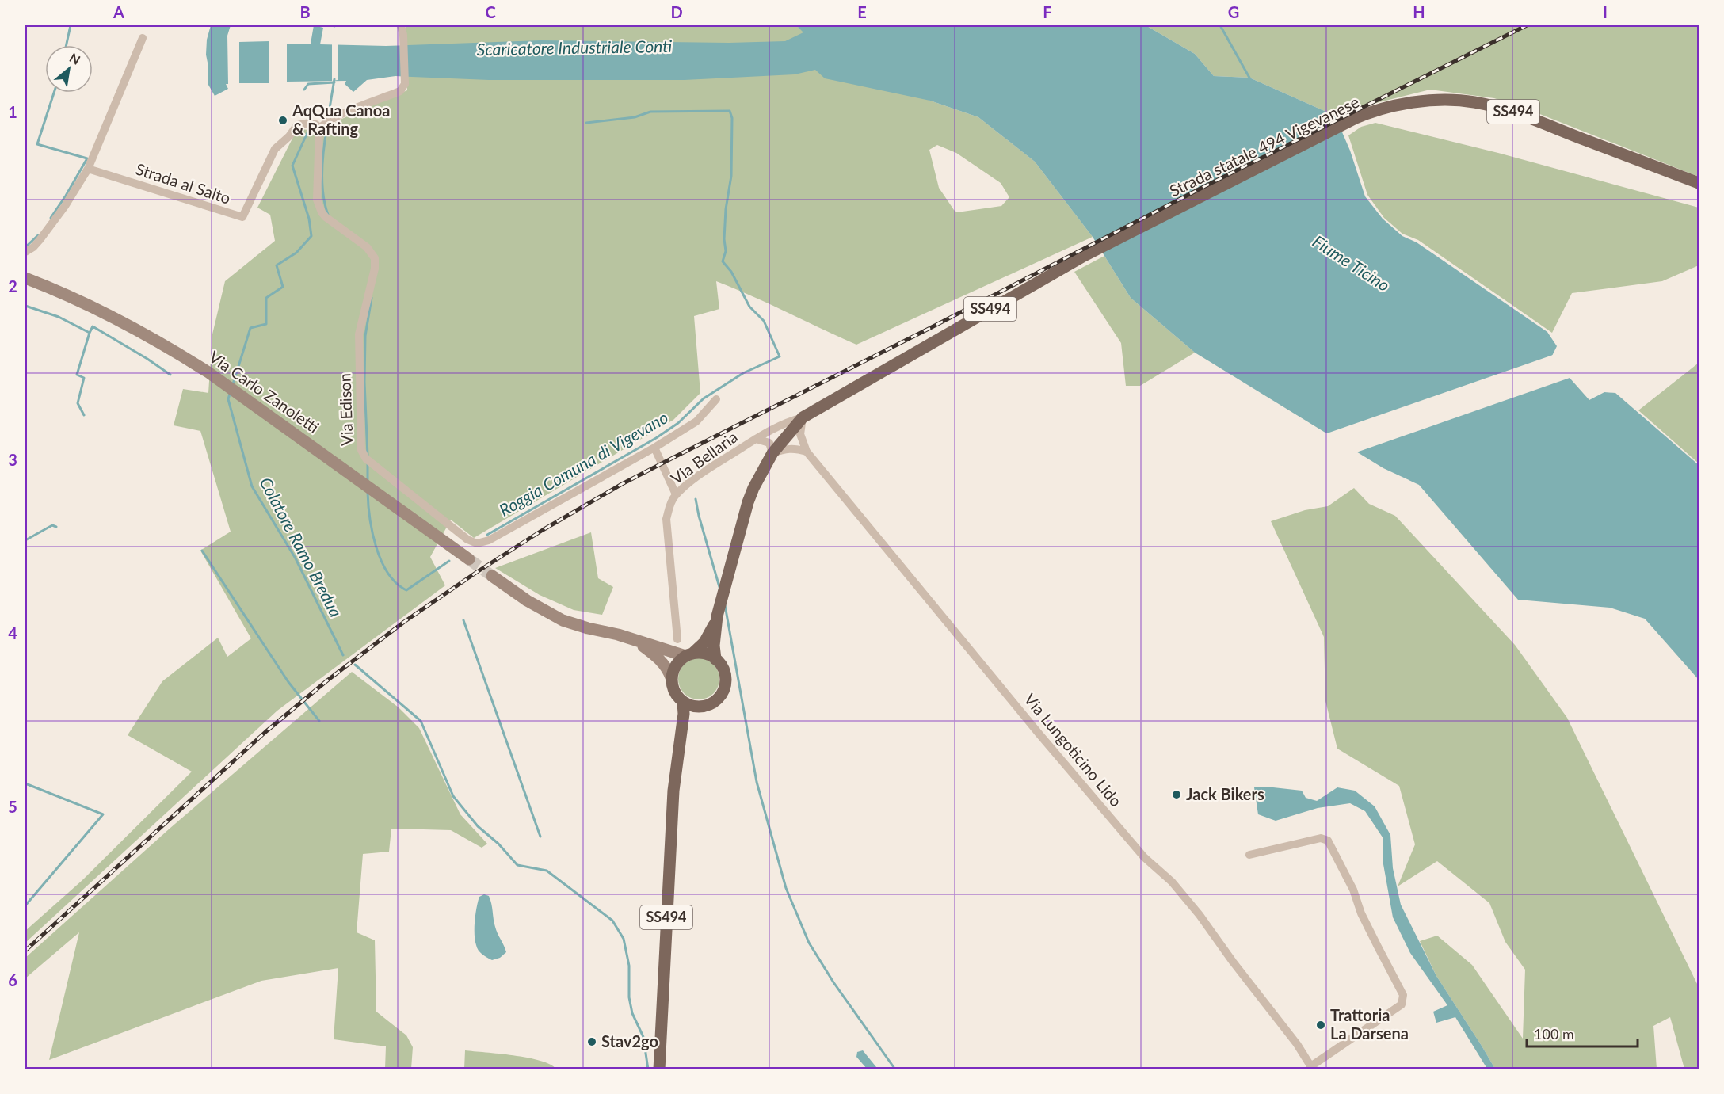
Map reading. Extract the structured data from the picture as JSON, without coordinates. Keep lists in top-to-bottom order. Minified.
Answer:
{"streets":{"main road":["SS494","Strada statale 494 Vigevanese","Via Carlo Zanoletti"],"street":["Strada al Salto","Via Edison","Via Bellaria","Via Lungoticino Lido"]},"crossings":[["SS494","Strada statale 494 Vigevanese"],["SS494","Via Bellaria"],["Strada al Salto","Via Edison"]],"water":["Scaricatore Industriale Conti","Fiume Ticino","Roggia Comuna di Vigevano","Colatore Ramo Bredua"],"places":["AqQua Canoa & Rafting","Jack Bikers","Trattoria La Darsena","Stav2go"],"scale_bar":"100 m","north":"top right","grid":{"columns":["A","B","C","D","E","F","G","H","I"],"rows":["1","2","3","4","5","6"]}}
